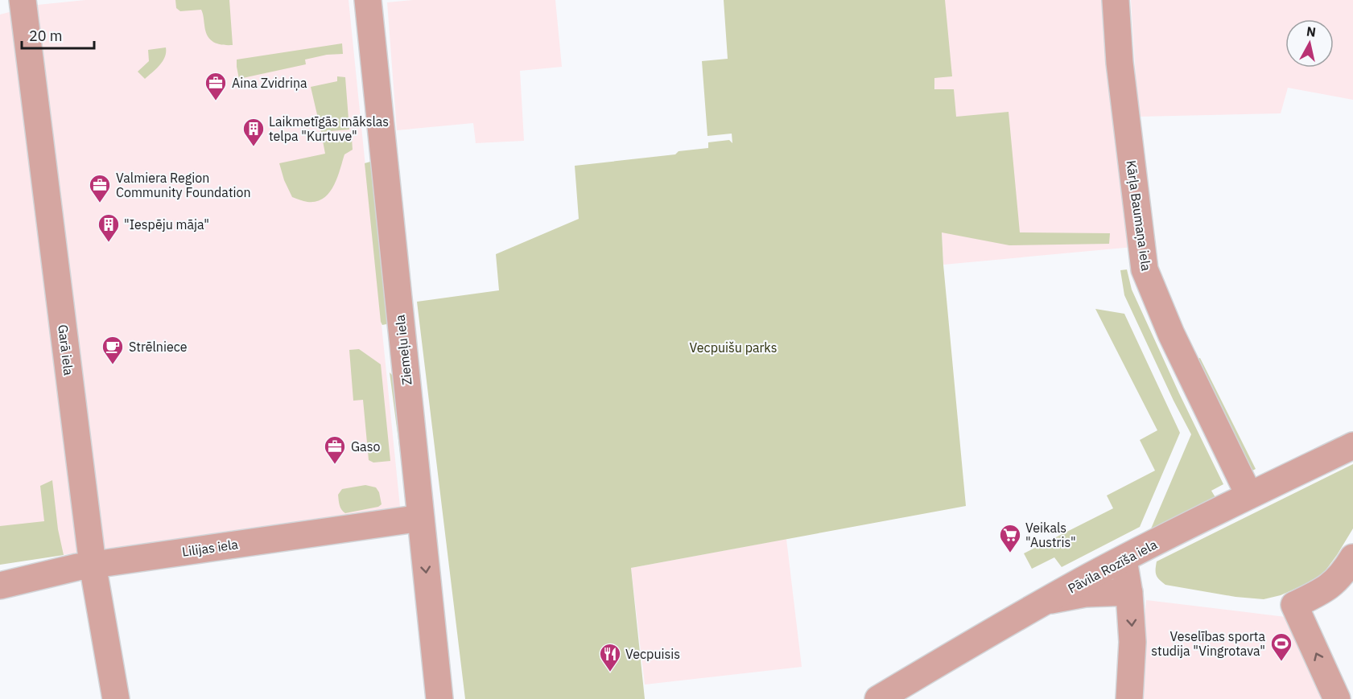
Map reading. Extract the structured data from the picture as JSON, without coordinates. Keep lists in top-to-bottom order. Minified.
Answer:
{"streets":{"street":["Kārļa Baumaņa iela","Garā iela","Ziemeļu iela","Lilijas iela","Pāvila Rozīša iela"]},"crossings":[["Kārļa Baumaņa iela","Pāvila Rozīša iela"],["Garā iela","Lilijas iela"],["Ziemeļu iela","Lilijas iela"]],"parks":["Vecpuišu parks"],"places":{"office":["Aina Zvidriņa","Valmiera Region Community Foundation","Gaso"],"building":["Laikmetīgās mākslas telpa \"Kurtuve\"","\"Iespēju māja\""],"cafe":["Strēlniece"],"supermarket":["Veikals \"Austris\""],"sports":["Veselības sporta studija \"Vingrotava\""],"restaurant":["Vecpuisis"]},"scale_bar":"20 m","north":"top"}
